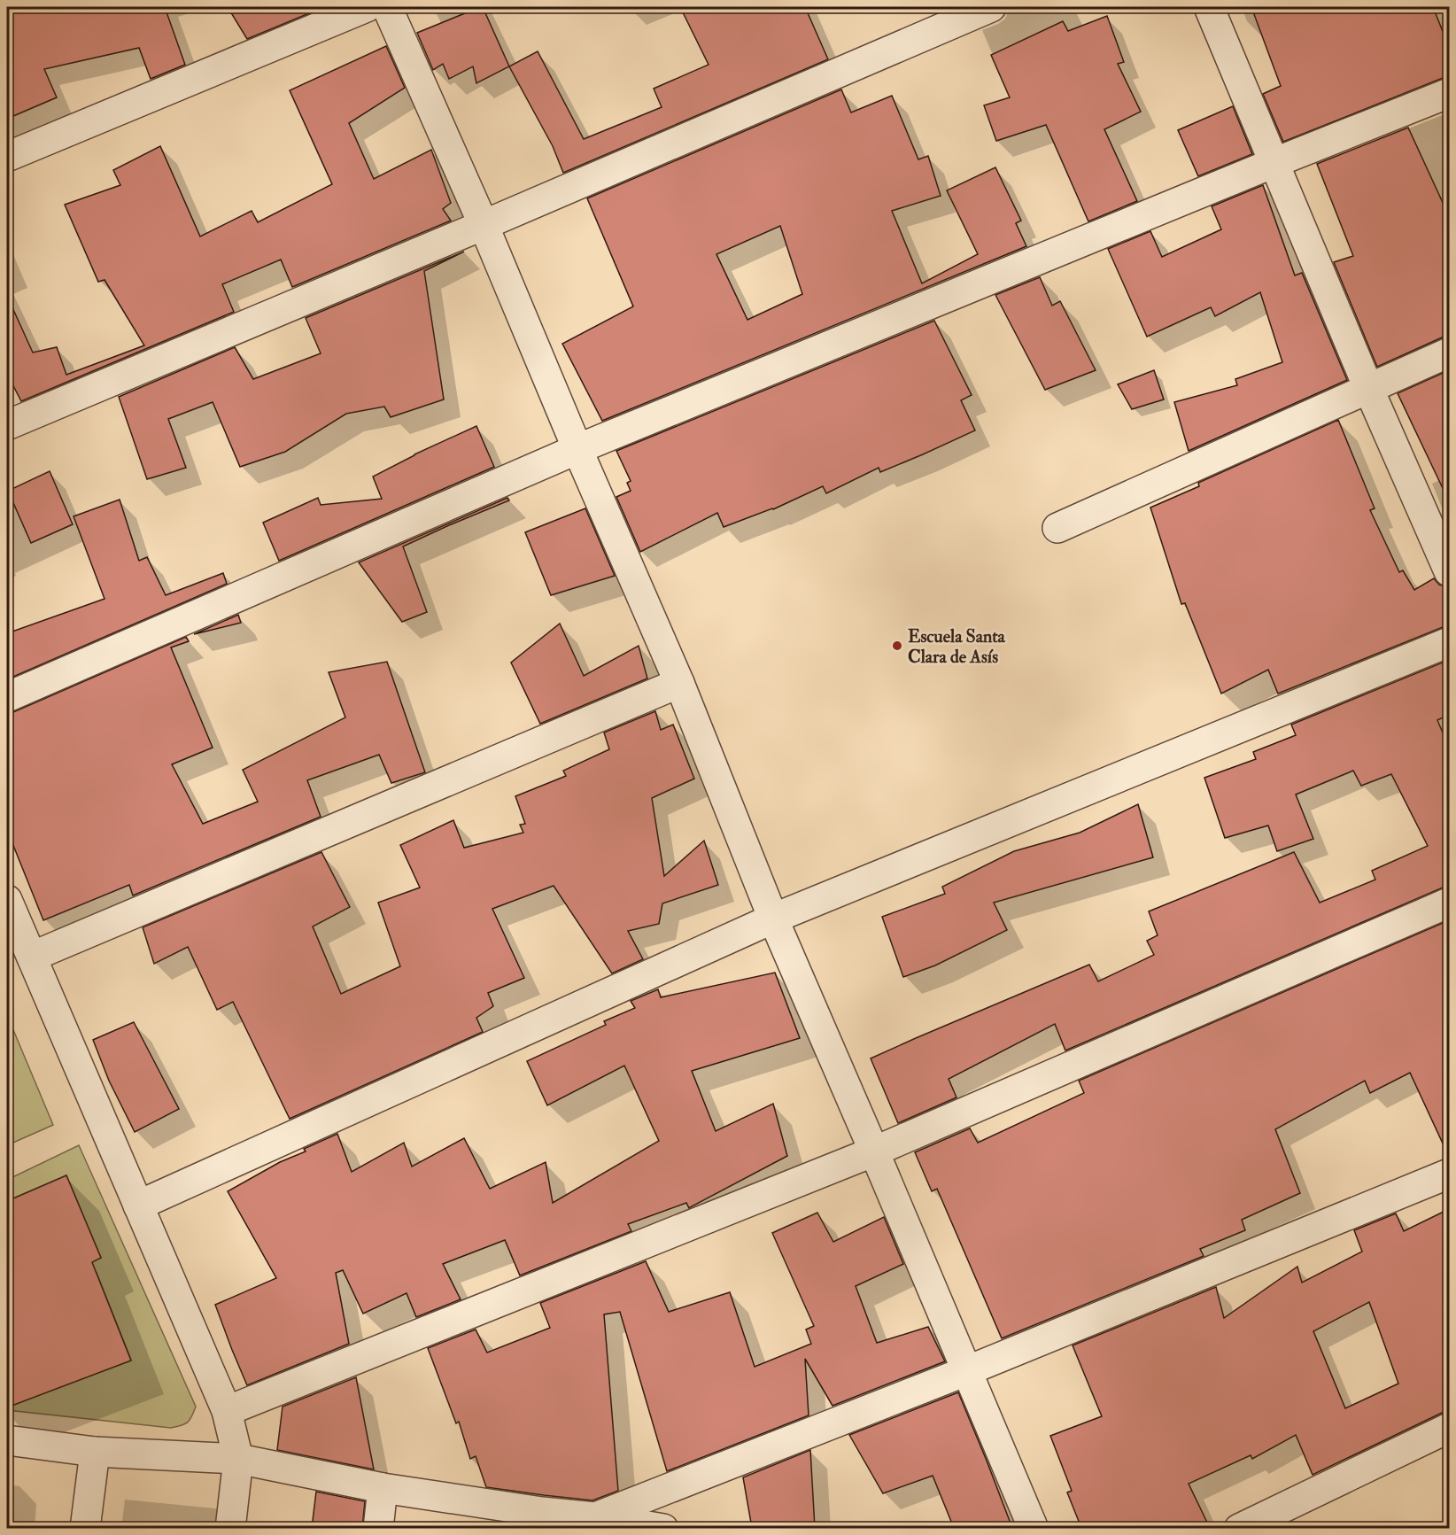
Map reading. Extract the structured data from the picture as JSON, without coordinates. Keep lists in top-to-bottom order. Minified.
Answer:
{"places":["Escuela Santa Clara de Asís"]}
